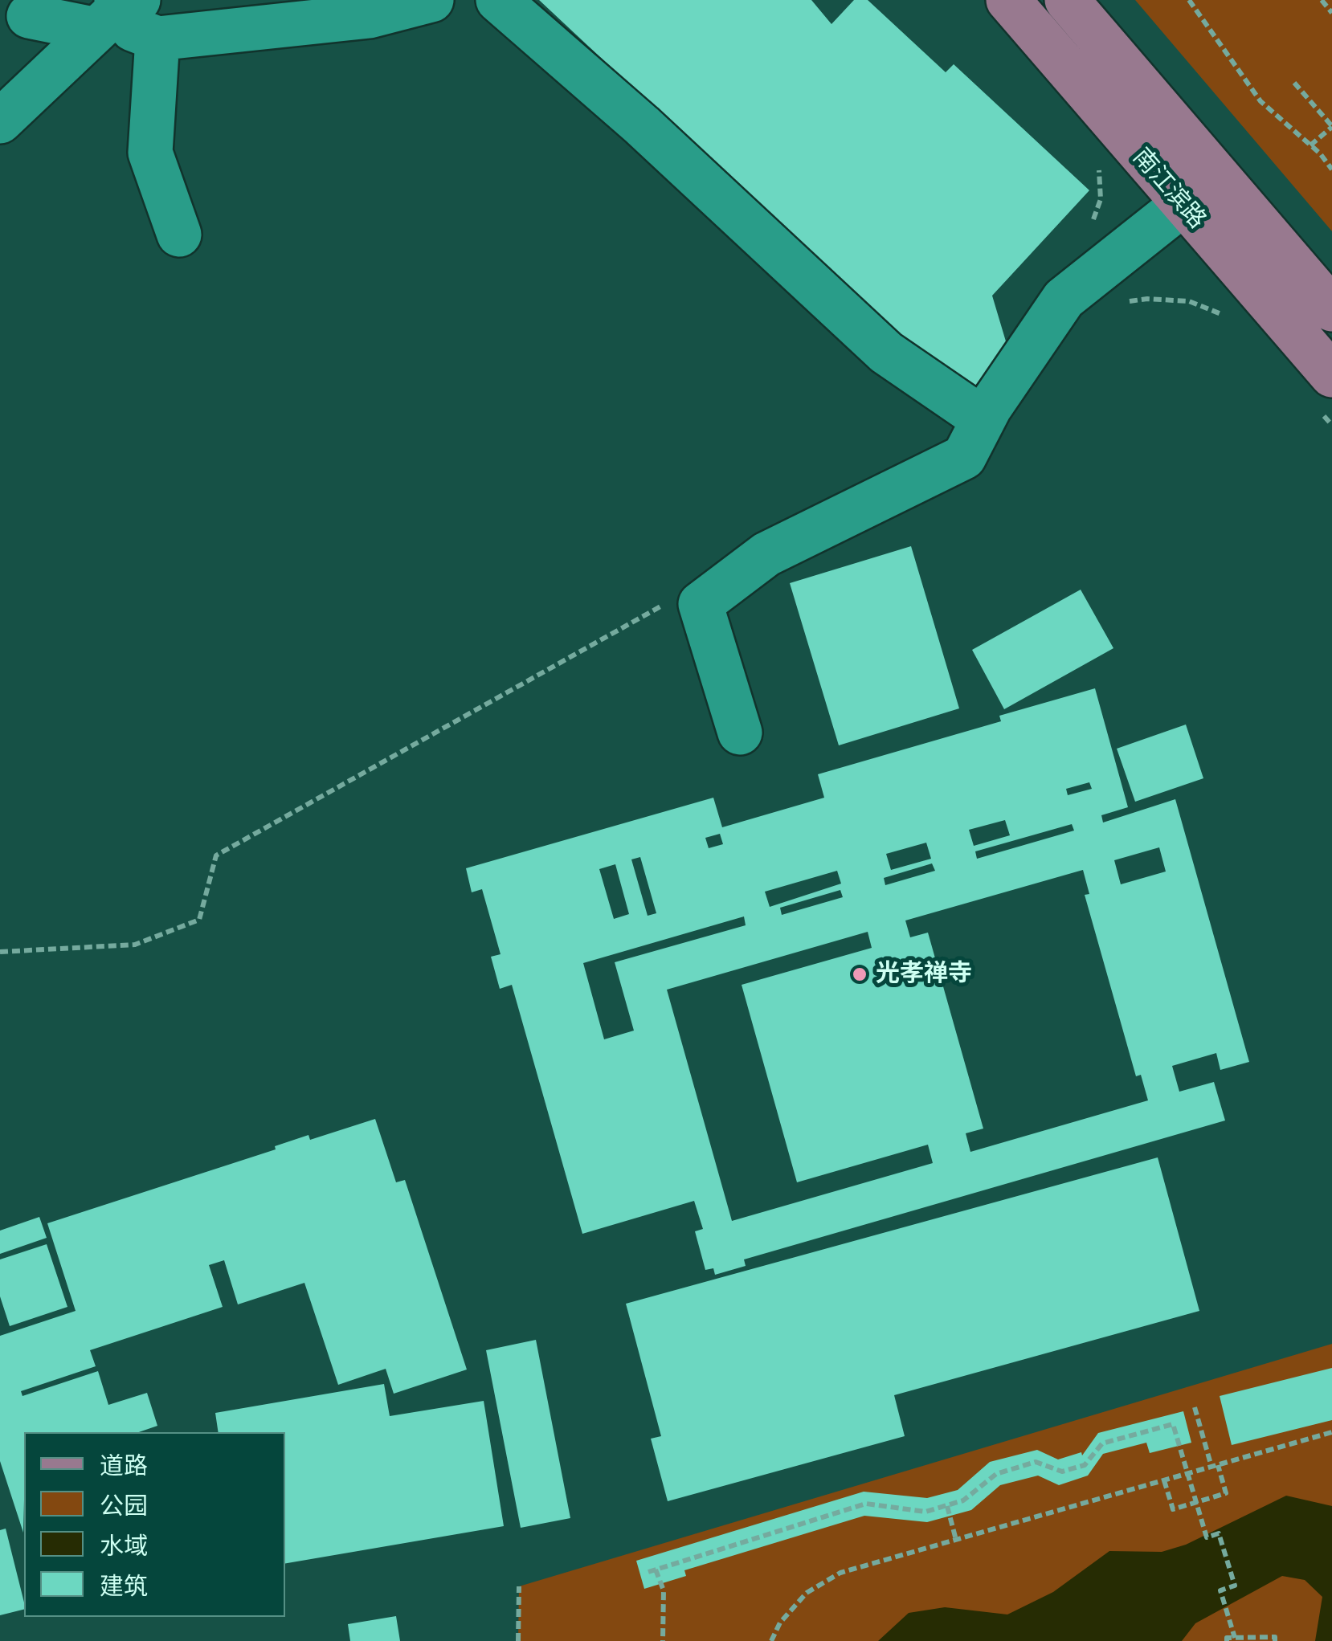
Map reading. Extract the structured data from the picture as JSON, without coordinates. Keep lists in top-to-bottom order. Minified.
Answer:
{"streets":{"main road":["南江滨路"]},"places":["光孝禅寺"],"legend":["道路","公园","水域","建筑"]}
